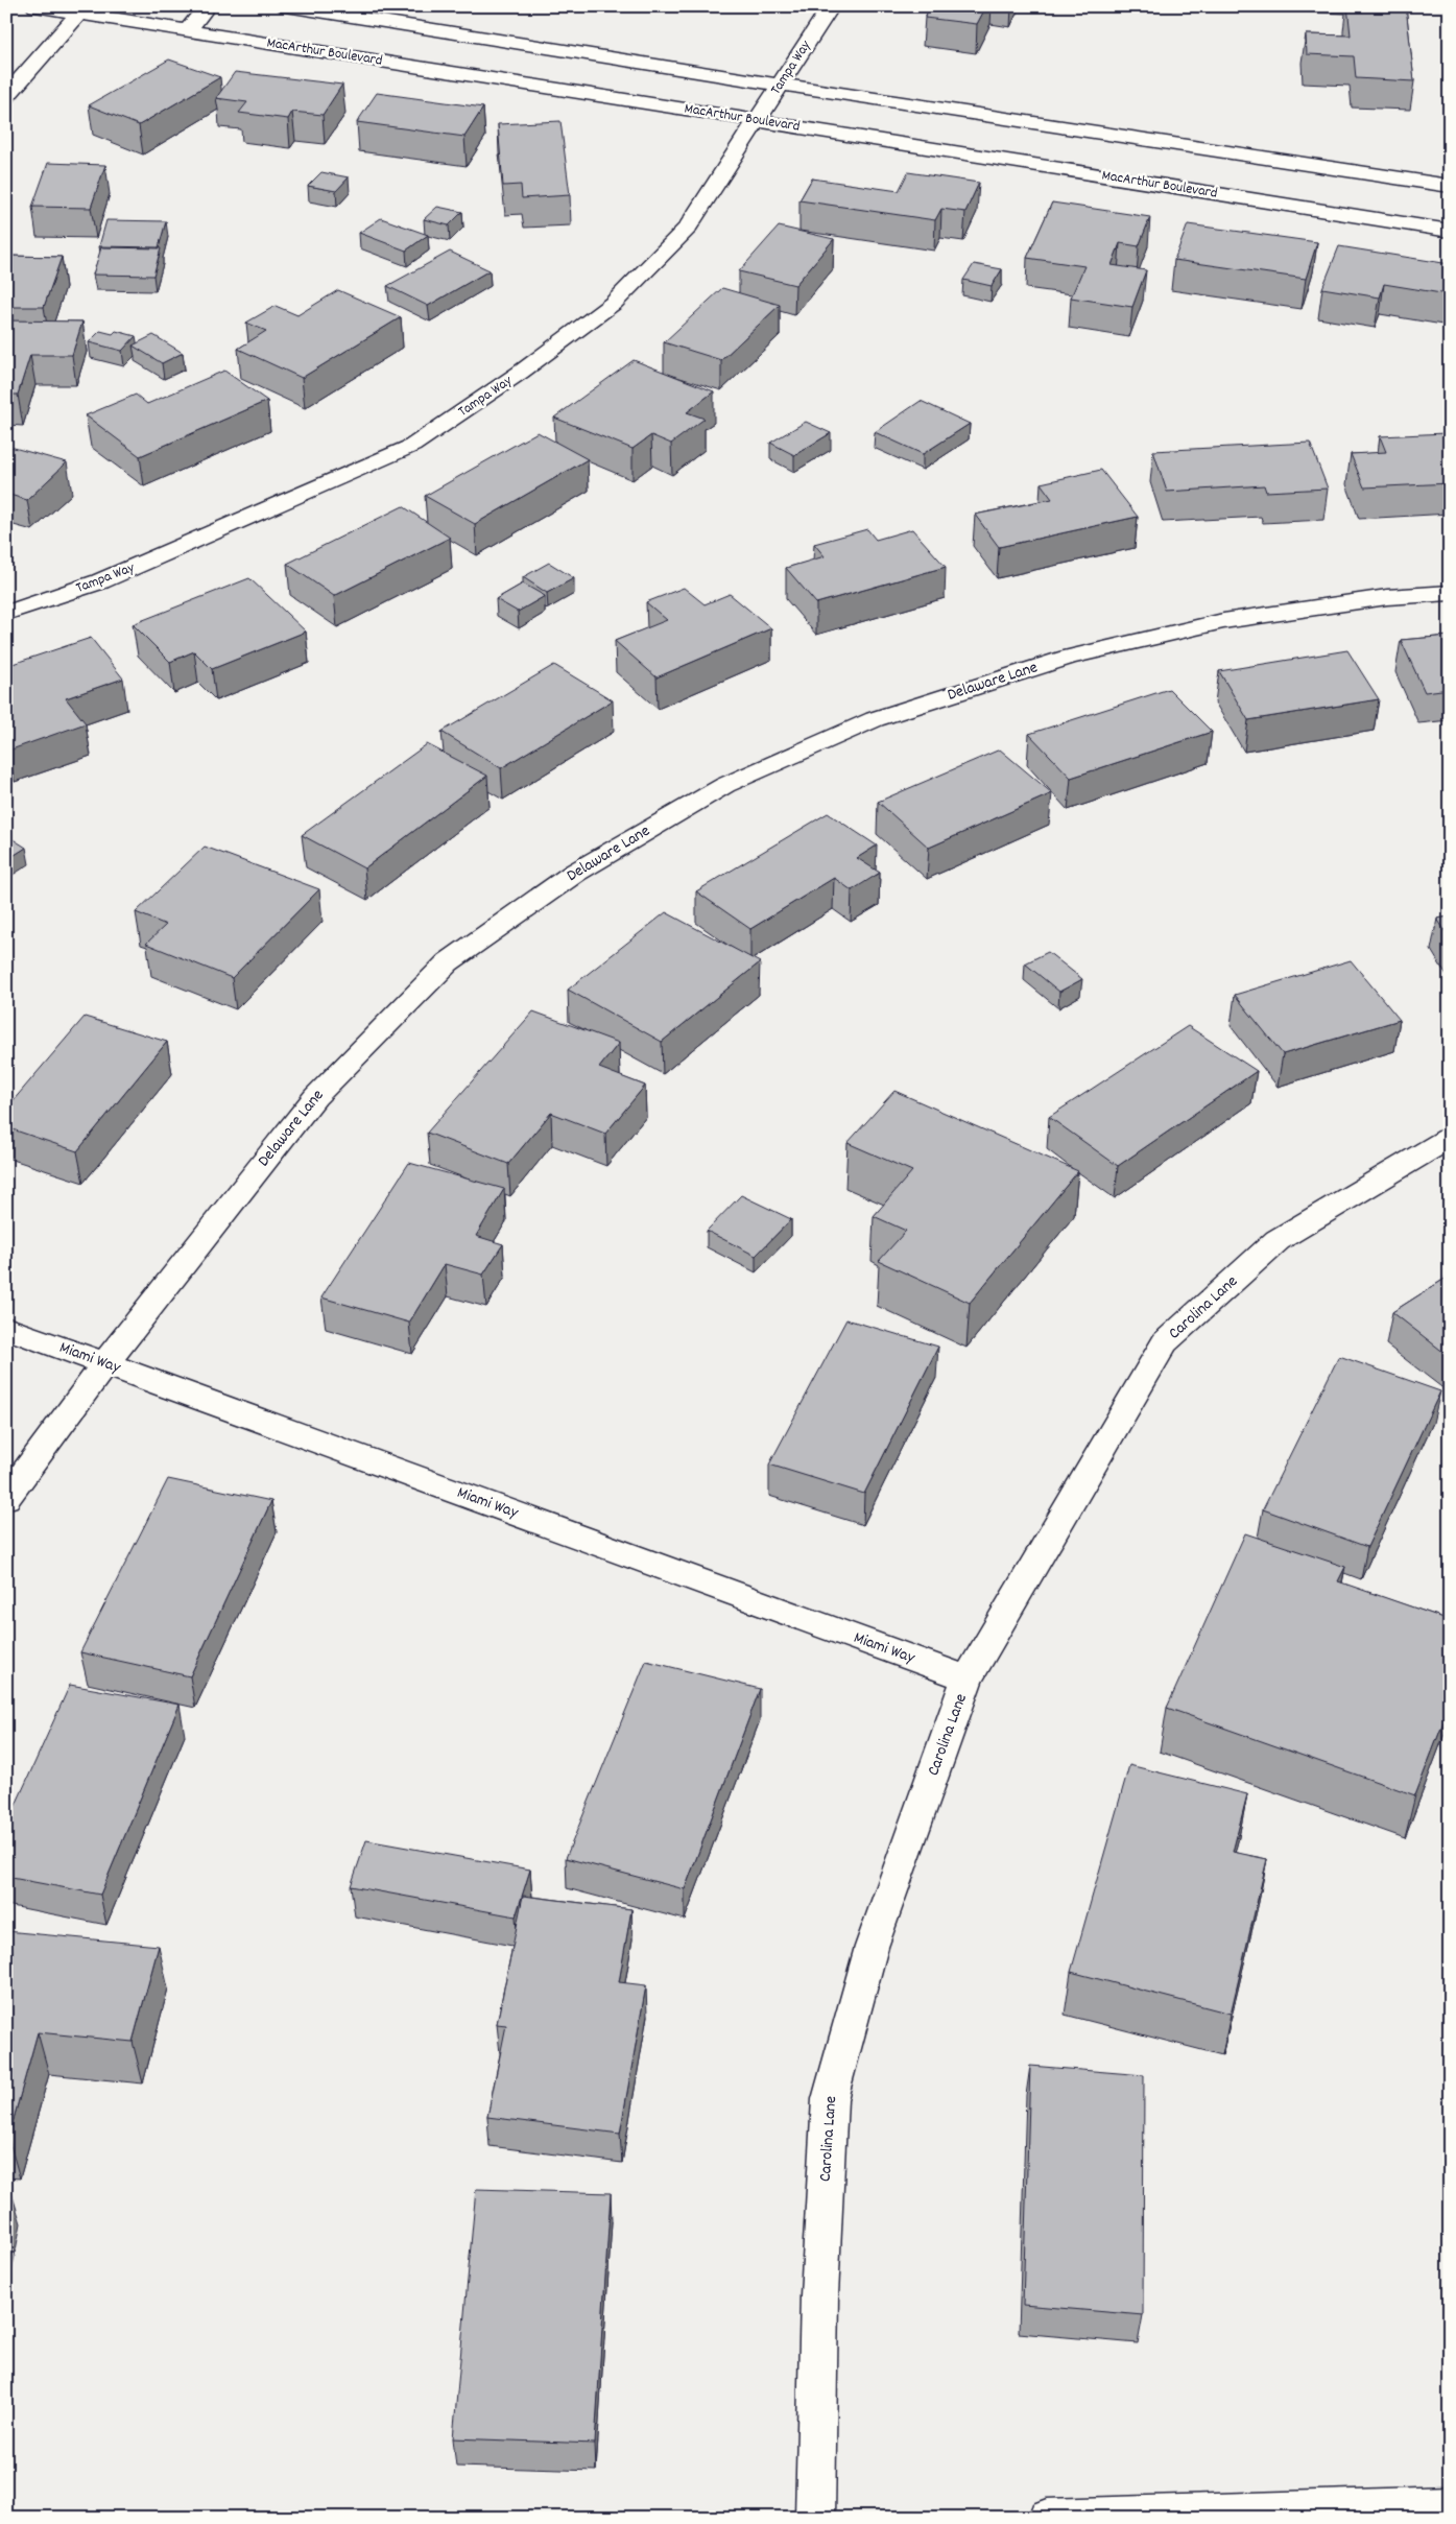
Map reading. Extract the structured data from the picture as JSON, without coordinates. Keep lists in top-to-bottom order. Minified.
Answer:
{"streets":{"street":["MacArthur Boulevard","Tampa Way","Delaware Lane","Carolina Lane","Miami Way"]},"crossings":[["MacArthur Boulevard","Tampa Way"],["Delaware Lane","Miami Way"],["Carolina Lane","Miami Way"]]}
